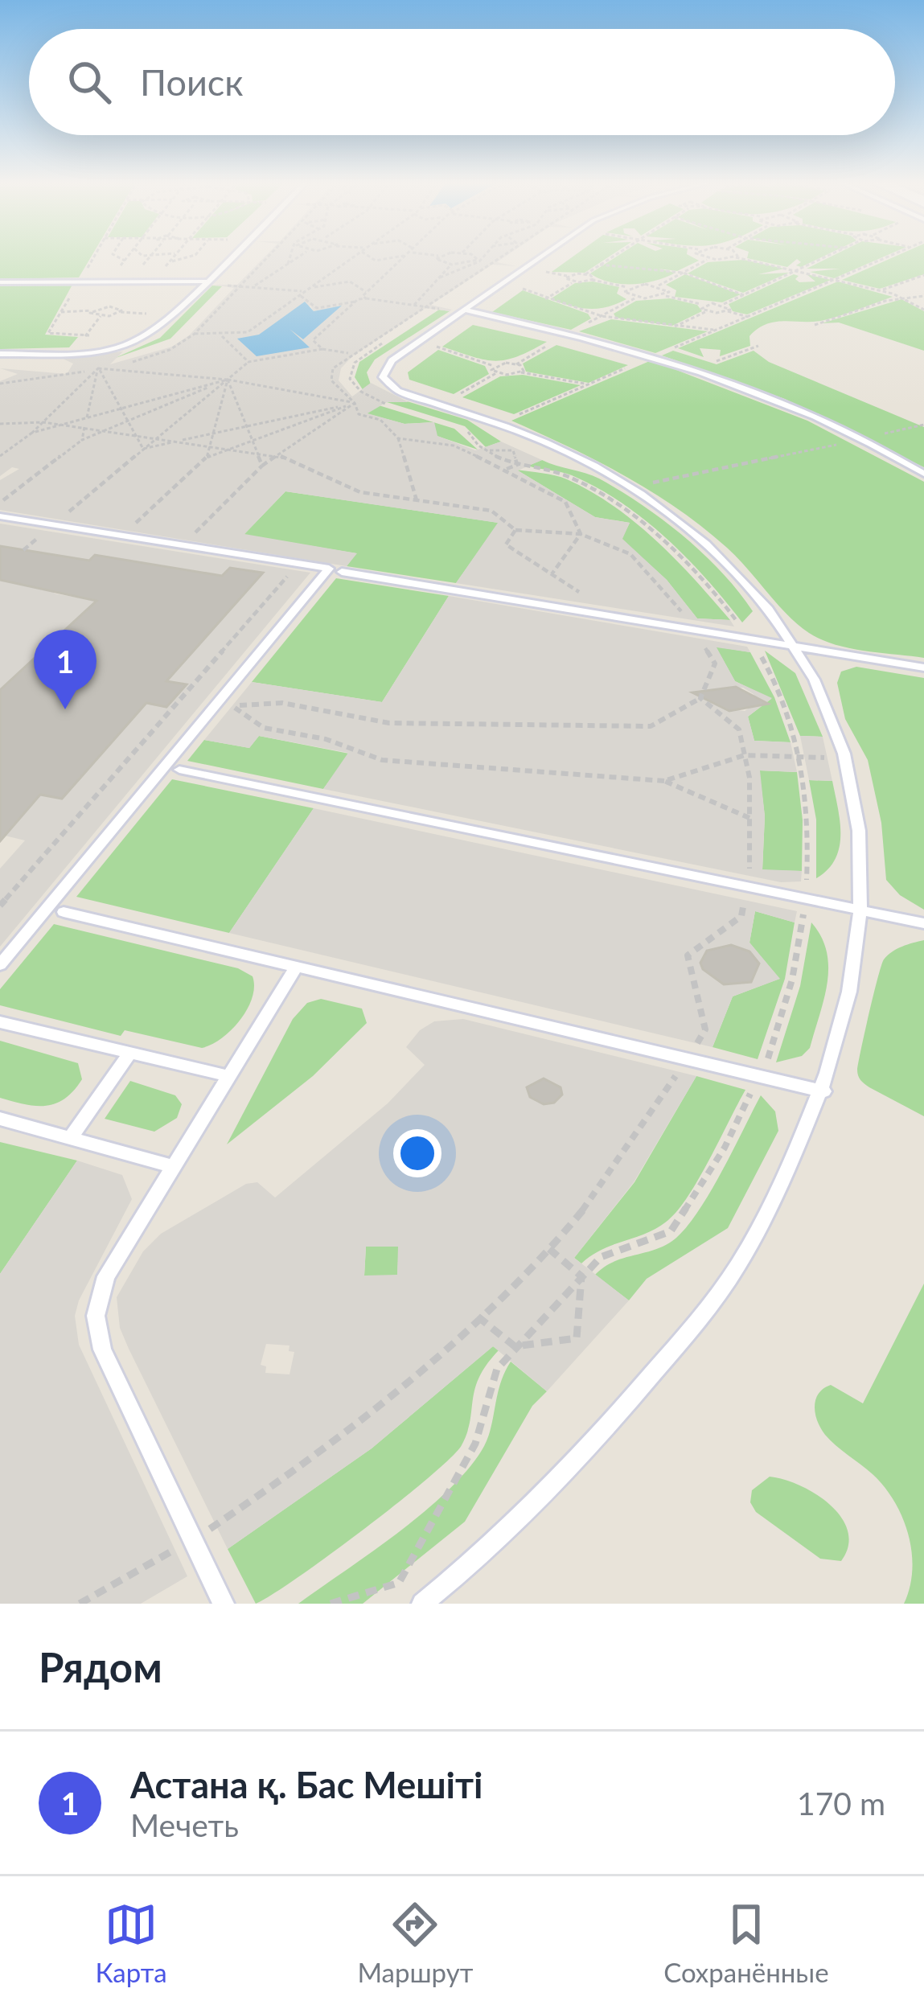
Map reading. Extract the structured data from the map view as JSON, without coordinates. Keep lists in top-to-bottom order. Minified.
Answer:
{"page":{"search":"Поиск","pins":"1","heading":"Рядом","list":[{"mark":"1","name":"Астана қ. Бас Мешіті","note":"Мечеть","value":"170 m"}],"nav":["Карта","Маршрут","Сохранённые"]}}
